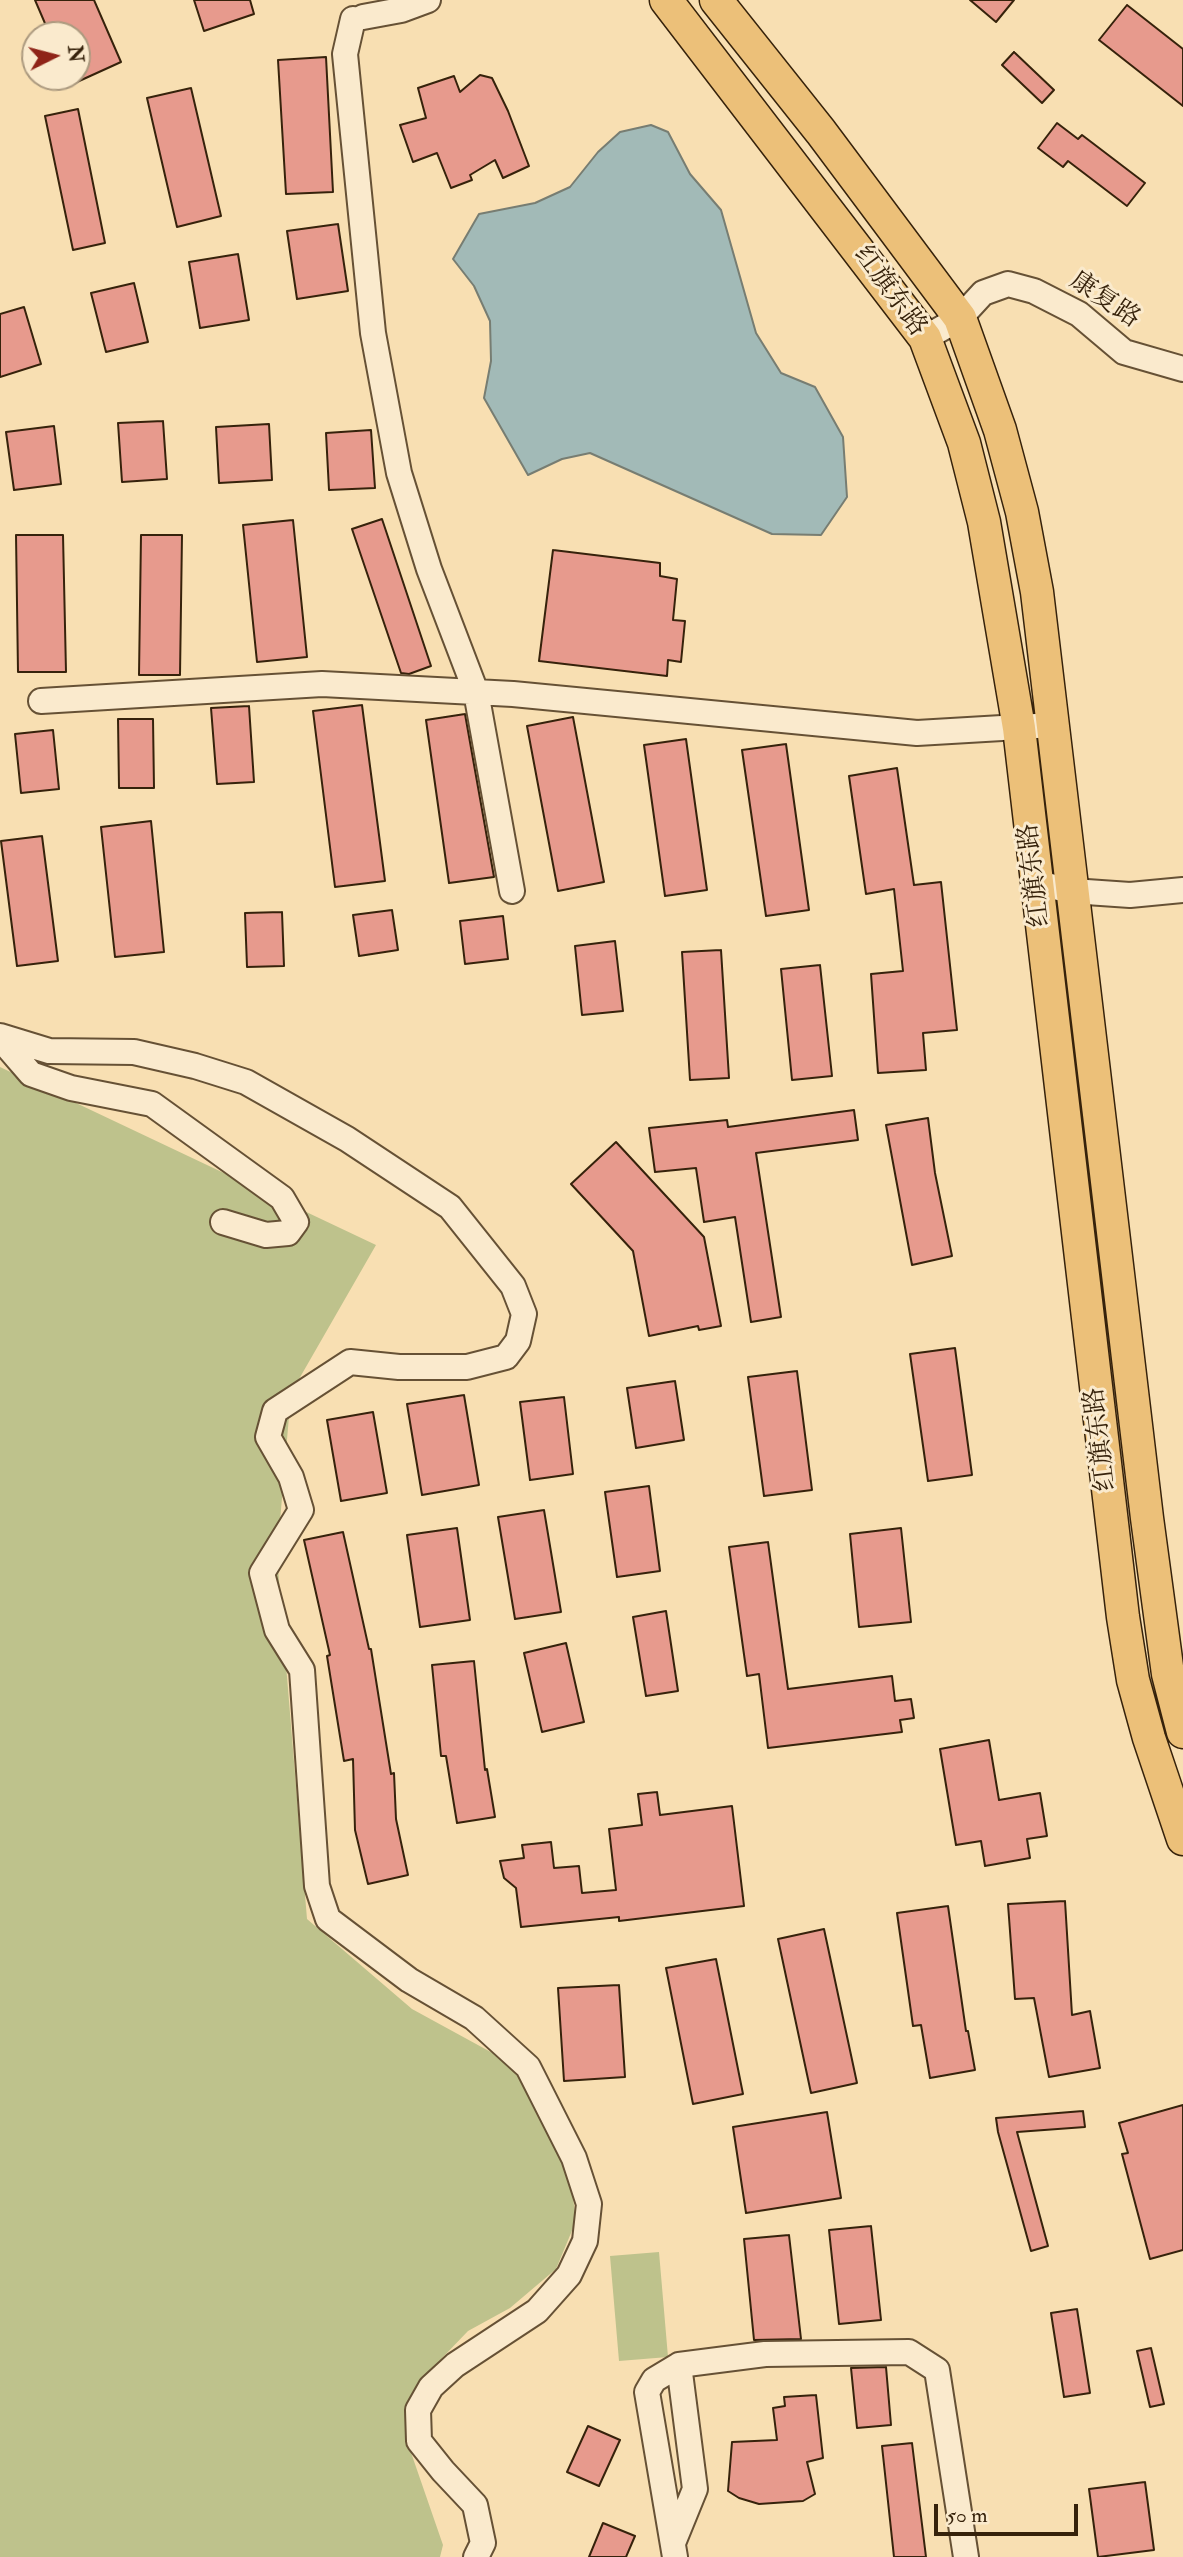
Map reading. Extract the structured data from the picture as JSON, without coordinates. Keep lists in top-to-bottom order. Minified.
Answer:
{"streets":{"main road":["红旗东路"],"street":["康复路"]},"crossings":[["红旗东路","康复路"]],"scale_bar":"50 m","north":"right"}
